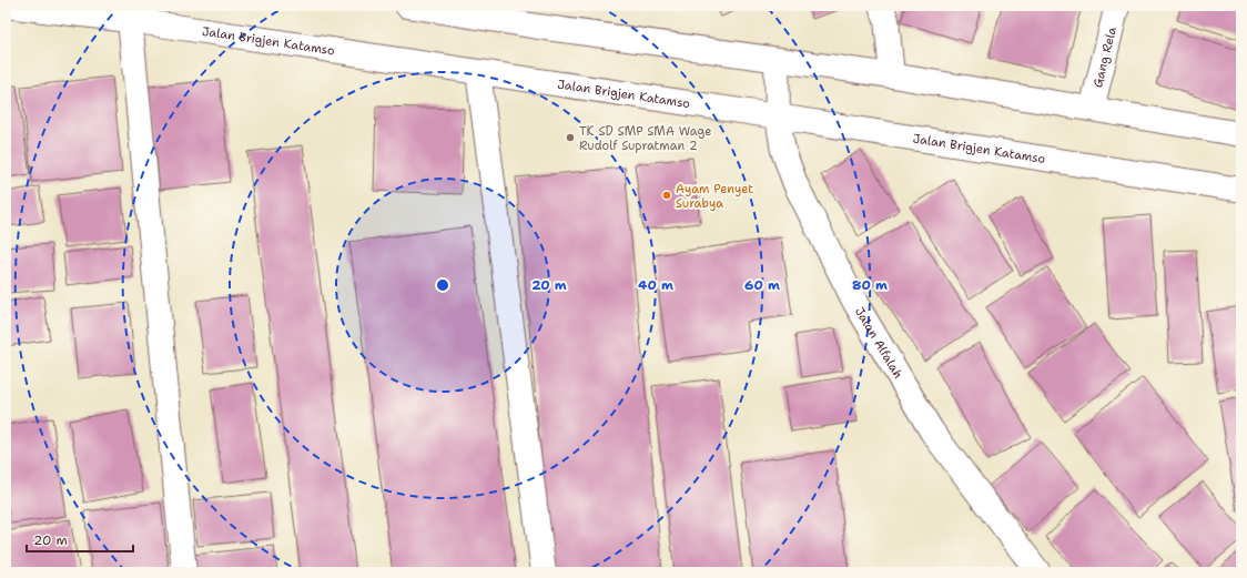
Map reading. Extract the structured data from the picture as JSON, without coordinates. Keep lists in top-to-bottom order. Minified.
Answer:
{"streets":{"main road":["Jalan Brigjen Katamso","Gang Rela","Jalan Alfalah"]},"crossings":[["Jalan Brigjen Katamso","Jalan Alfalah"]],"places":["TK SD SMP SMA Wage Rudolf Supratman 2","Ayam Penyet Surabya"],"scale_bar":"20 m","rings":["20 m","40 m","60 m","80 m"]}
